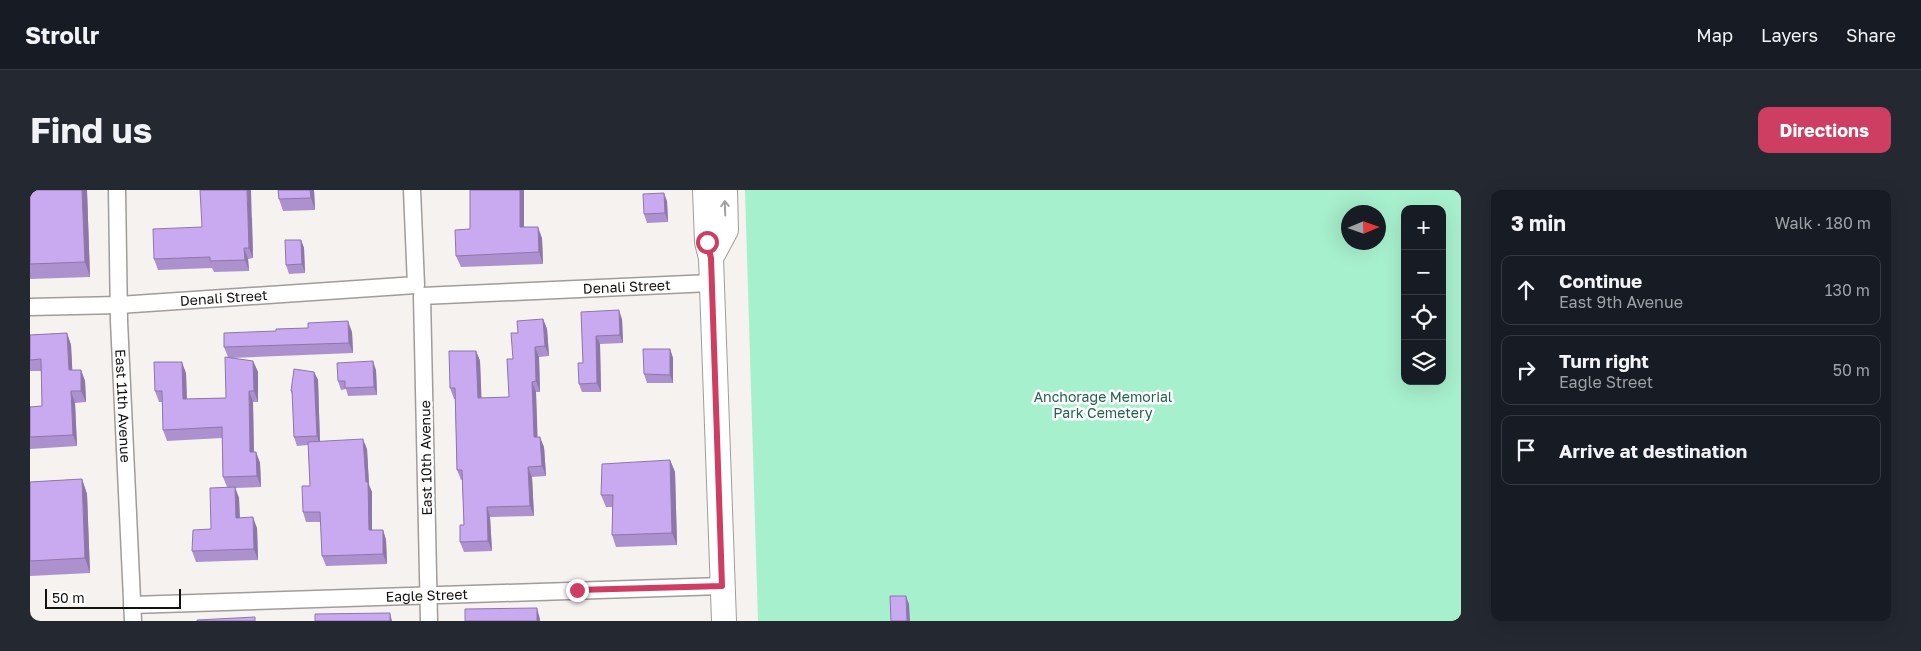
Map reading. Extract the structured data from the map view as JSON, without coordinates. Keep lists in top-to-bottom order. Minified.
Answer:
{"streets":{"street":["Denali Street","East 11th Avenue","East 10th Avenue","Eagle Street"]},"crossings":[["Denali Street","East 11th Avenue"],["Denali Street","East 10th Avenue"],["East 11th Avenue","Eagle Street"],["East 10th Avenue","Eagle Street"]],"parks":["Anchorage Memorial Park Cemetery"],"scale_bar":"50 m","north":"right","page":{"header":"Strollr","nav":["Map","Layers","Share"],"buttons":"Directions","title":"Find us","heading":["3 min","Walk · 180 m"],"map_buttons":["+","−"],"list":[["Continue","East 9th Avenue","130 m"],["Turn right","Eagle Street","50 m"],"Arrive at destination"],"scale":"50 m"}}
